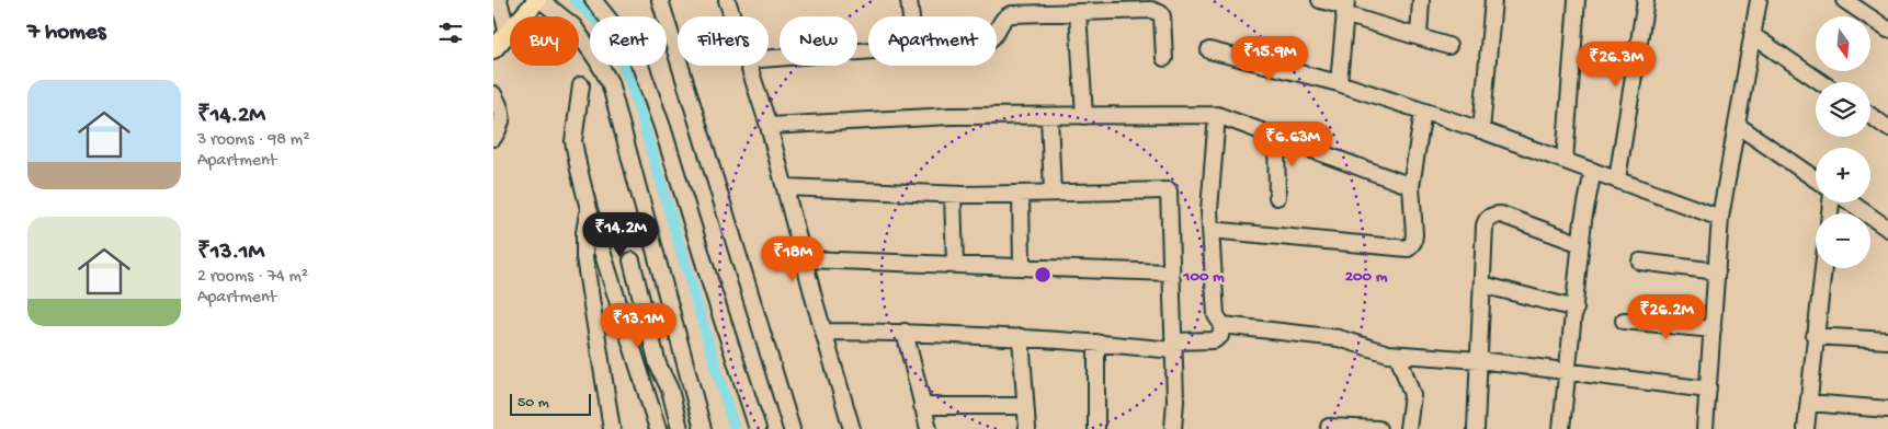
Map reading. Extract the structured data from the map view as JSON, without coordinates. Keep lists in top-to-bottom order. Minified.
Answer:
{"scale_bar":"50 m","north":"bottom","page":{"heading":"7 homes","map_buttons":["+","−"],"chip":["Buy","Rent","Filters","New","Apartment"],"price":["₹15.9M","₹26.3M","₹6.63M","₹14.2M","₹18M","₹26.2M","₹13.1M"],"list":[{"name":"₹14.2M","note":"3 rooms · 98 m² · Apartment"},{"name":"₹13.1M","note":"2 rooms · 74 m² · Apartment"}],"scale":"50 m"},"rings":["100 m","200 m"]}
